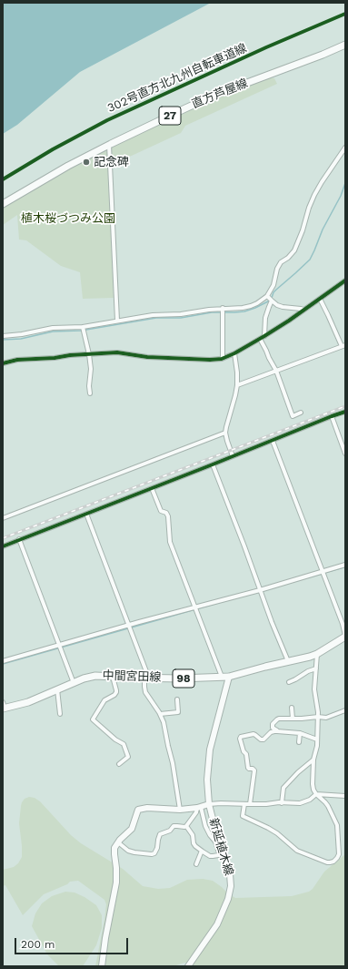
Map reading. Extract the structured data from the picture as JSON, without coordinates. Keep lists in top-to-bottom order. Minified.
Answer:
{"streets":{"main road":["直方芦屋線","27","中間宮田線","98","新延植木線"],"cycle path":["302号直方北九州自転車道線"]},"crossings":[["中間宮田線","新延植木線"]],"parks":["植木桜づつみ公園"],"places":["記念碑"],"scale_bar":"200 m"}
